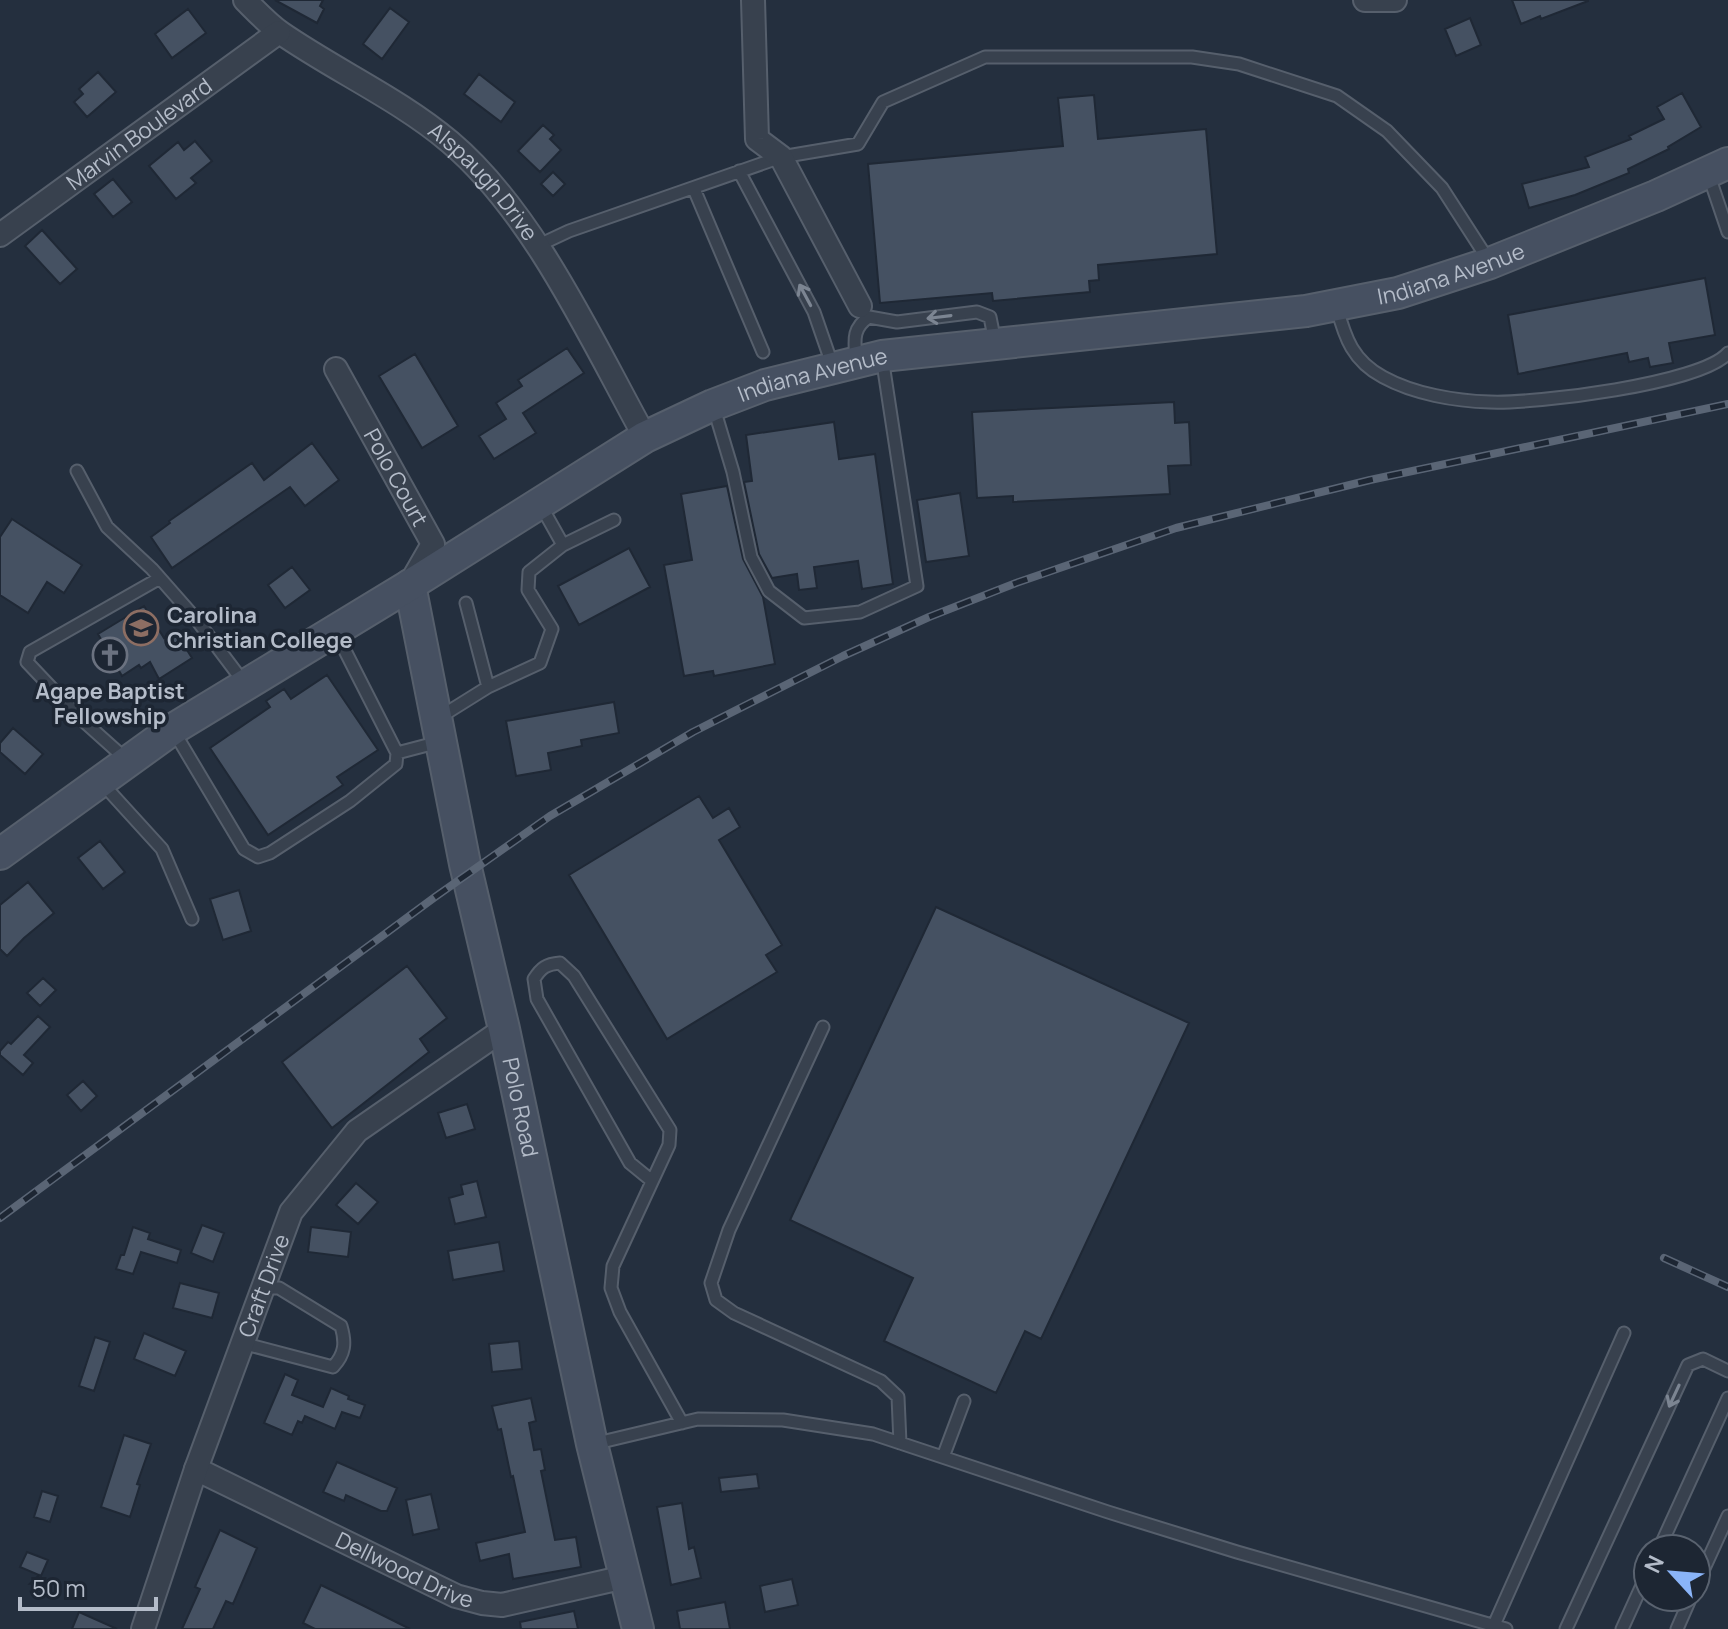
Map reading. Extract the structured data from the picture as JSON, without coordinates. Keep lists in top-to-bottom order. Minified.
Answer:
{"streets":{"main road":["Indiana Avenue","Polo Road"],"street":["Marvin Boulevard","Alspaugh Drive","Polo Court","Craft Drive","Dellwood Drive"]},"crossings":[["Marvin Boulevard","Alspaugh Drive"],["Alspaugh Drive","Indiana Avenue"],["Indiana Avenue","Polo Court"],["Indiana Avenue","Polo Road"],["Polo Court","Polo Road"],["Polo Road","Craft Drive"],["Polo Road","Dellwood Drive"],["Craft Drive","Dellwood Drive"]],"places":{"school or university":["Carolina Christian College"],"church":["Agape Baptist Fellowship"]},"scale_bar":"50 m","north":"top left"}
